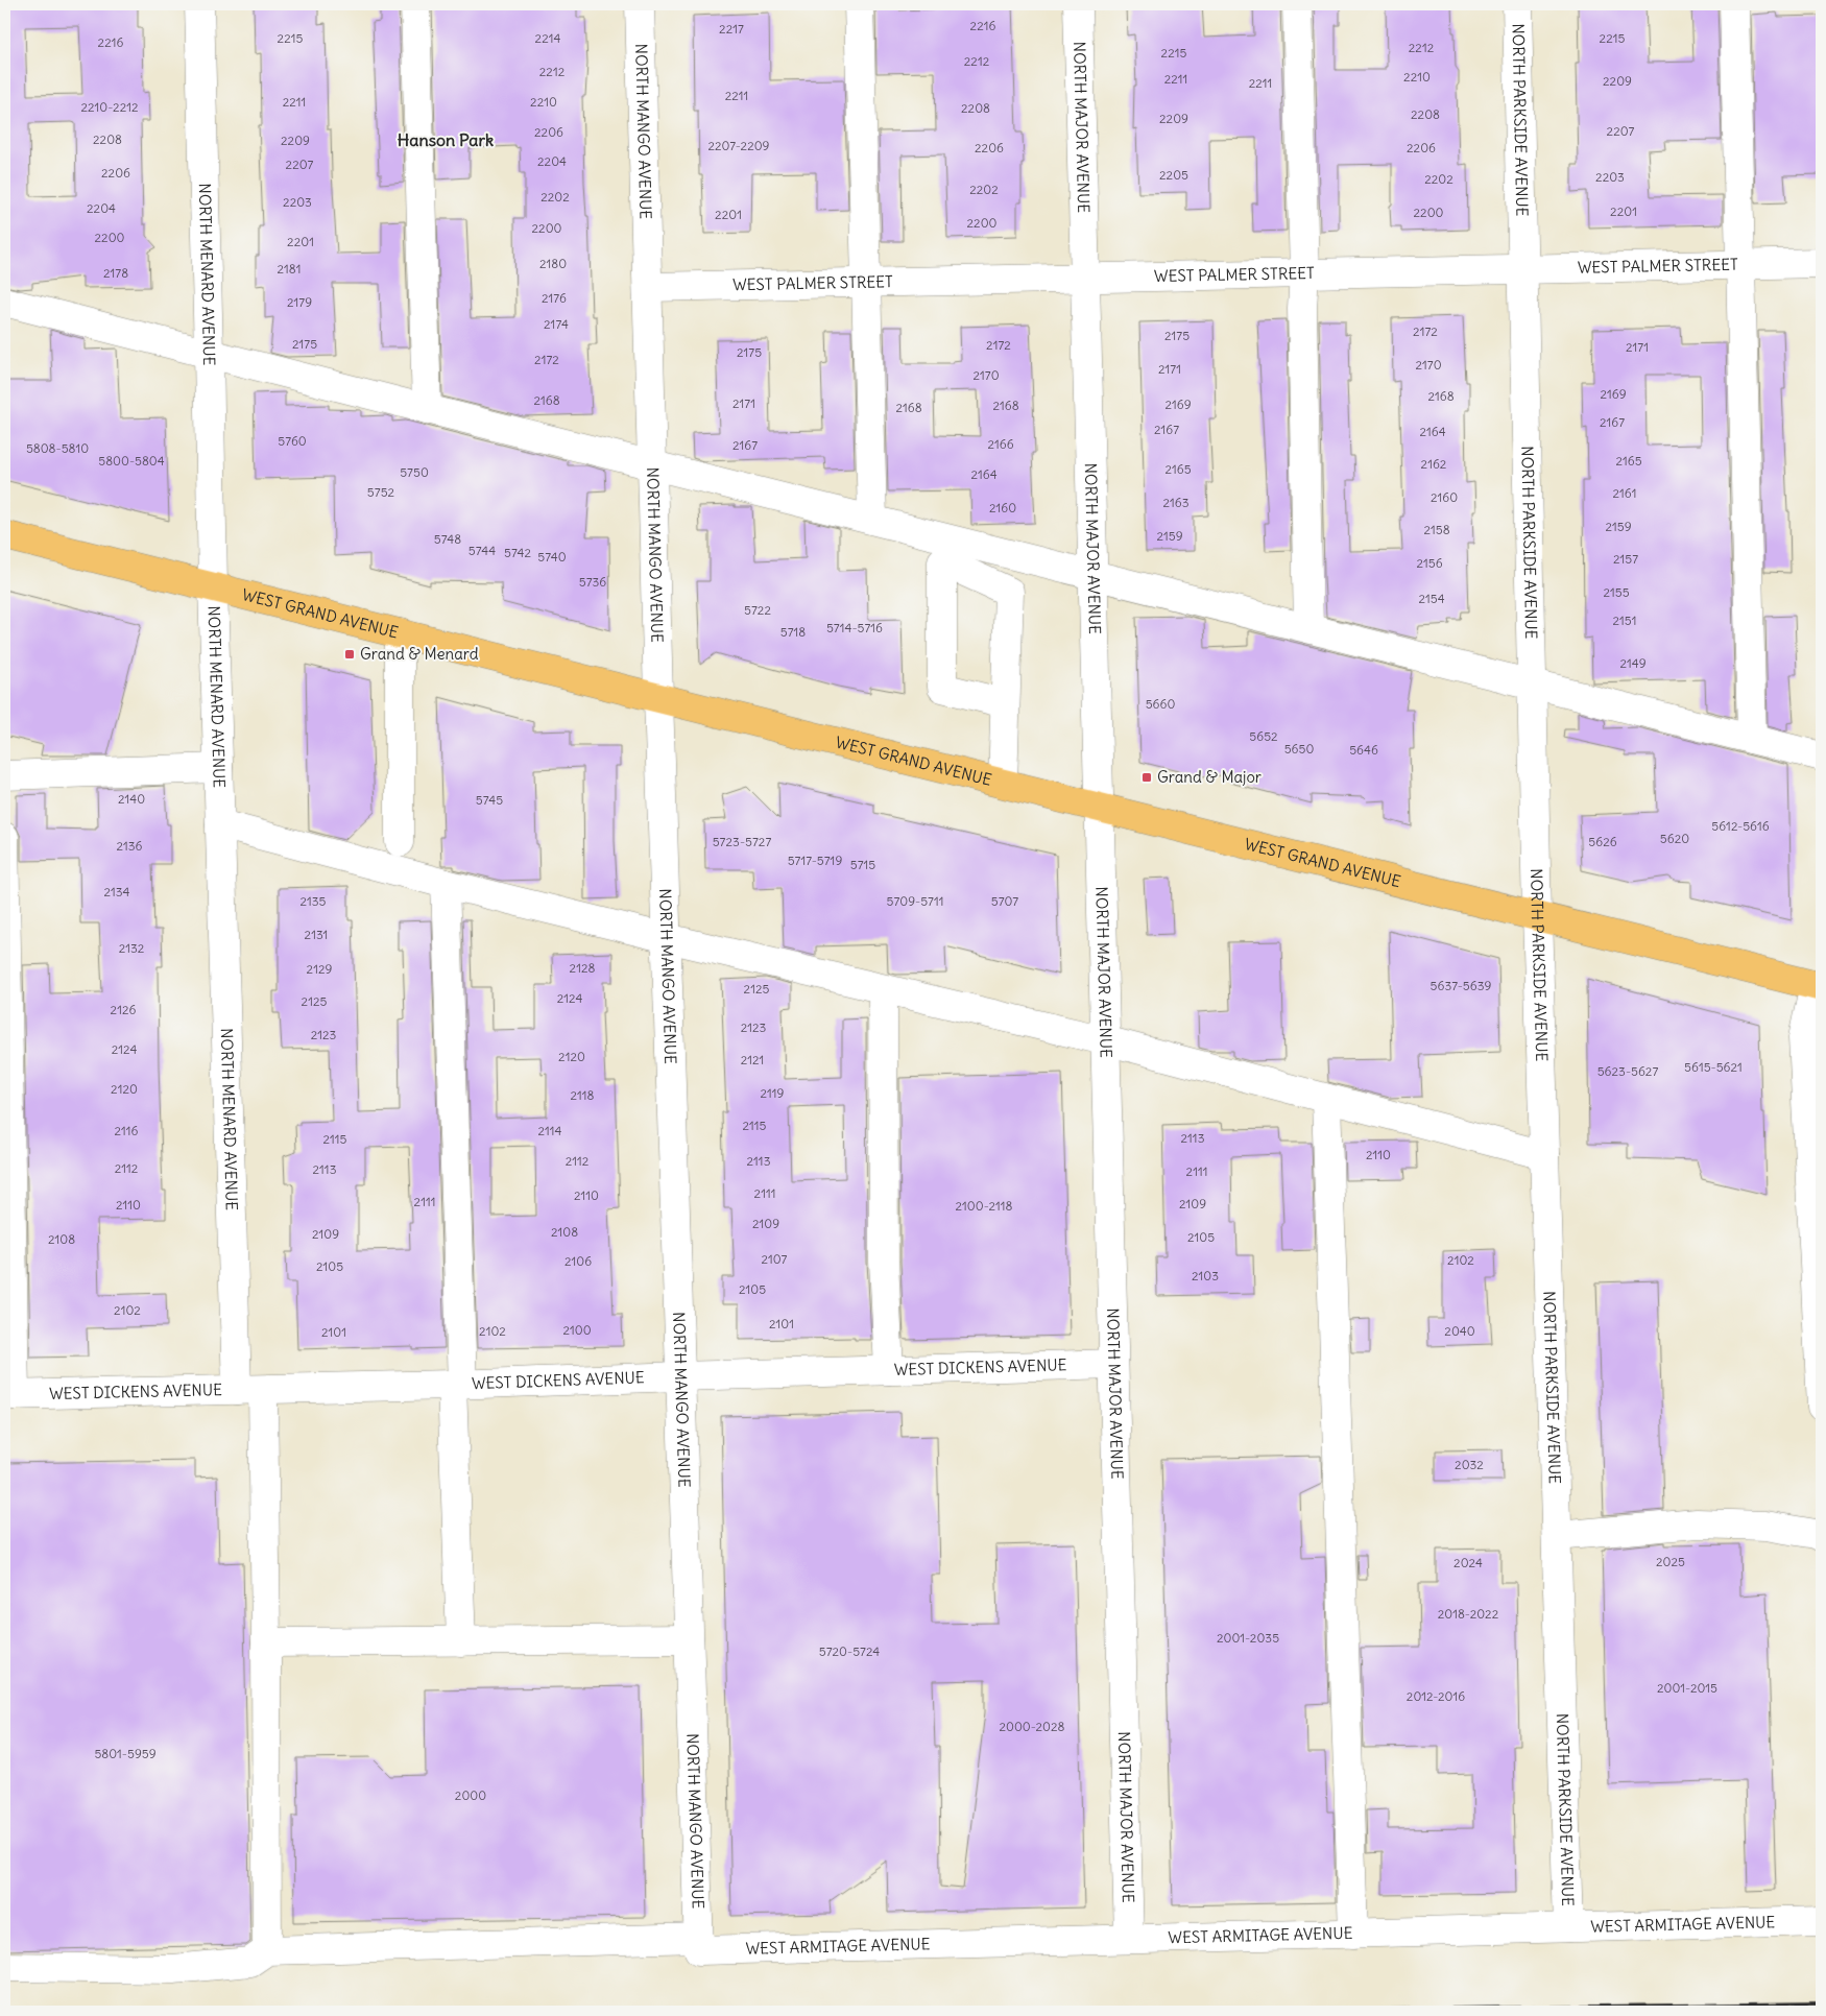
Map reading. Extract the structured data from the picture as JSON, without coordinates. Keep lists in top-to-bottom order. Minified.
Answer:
{"streets":{"main road":["WEST GRAND AVENUE"],"street":["NORTH PARKSIDE AVENUE","NORTH MAJOR AVENUE","NORTH MANGO AVENUE","WEST PALMER STREET","NORTH MENARD AVENUE","WEST DICKENS AVENUE","WEST ARMITAGE AVENUE"]},"crossings":[["NORTH PARKSIDE AVENUE","WEST PALMER STREET"],["NORTH PARKSIDE AVENUE","WEST GRAND AVENUE"],["NORTH PARKSIDE AVENUE","WEST ARMITAGE AVENUE"],["NORTH MAJOR AVENUE","WEST PALMER STREET"],["NORTH MAJOR AVENUE","WEST GRAND AVENUE"],["NORTH MAJOR AVENUE","WEST DICKENS AVENUE"],["NORTH MAJOR AVENUE","WEST ARMITAGE AVENUE"],["NORTH MANGO AVENUE","WEST PALMER STREET"],["NORTH MANGO AVENUE","WEST GRAND AVENUE"],["NORTH MANGO AVENUE","WEST DICKENS AVENUE"],["NORTH MANGO AVENUE","WEST ARMITAGE AVENUE"],["NORTH MENARD AVENUE","WEST GRAND AVENUE"],["NORTH MENARD AVENUE","WEST DICKENS AVENUE"],["NORTH MENARD AVENUE","WEST ARMITAGE AVENUE"]],"districts":["Hanson Park"],"places":{"transit":["Grand & Menard","Grand & Major"]},"house_numbers":["2216","2217","2215","2214","2215","2216","2212","2215","2212","2212","2210","2211","2209","2211","2211","2211","2210","2210-2212","2208","2208","2209","2207","2206","2208","2209","2207-2209","2206","2206","2204","2207","2206","2205","2203","2202","2202","2202","2203","2204","2201","2200","2201","2200","2200","2200","2201","2180","2181","2178","2176","2179","2174","2172","2175","2175","2172","2171","2175","2172","2170","2171","2170","2169","2168","2168","2171","2169","2168","2168","2167","2167","2164","5760","2166","2167","5808-5810","5800-5804","2165","2162","2165","5750","2164","5752","2161","2160","2163","2160","2159","2158","2159","5748","5744","5742","5740","2157","2156","5736","2155","2154","5722","2151","5714-5716","5718","2149","5660","5652","5650","5646","2140","5745","5612-5616","5620","5723-5727","5626","2136","5717-5719","5715","2134","2135","5709-5711","5707","2131","2132","2128","2129","5637-5639","2125","2124","2125","2126","2123","2123","2124","2120","2121","5615-5621","5623-5627","2120","2119","2118","2115","2116","2114","2113","2115","2110","2112","2113","2112","2113","2111","2111","2110","2111","2109","2110","2100-2118","2109","2108","2109","2105","2108","2107","2102","2106","2105","2103","2105","2102","2101","2100","2102","2040","2101","2032","2025","2024","2018-2022","2001-2035","5720-5724","2001-2015","2012-2016","2000-2028","5801-5959","2000"]}
